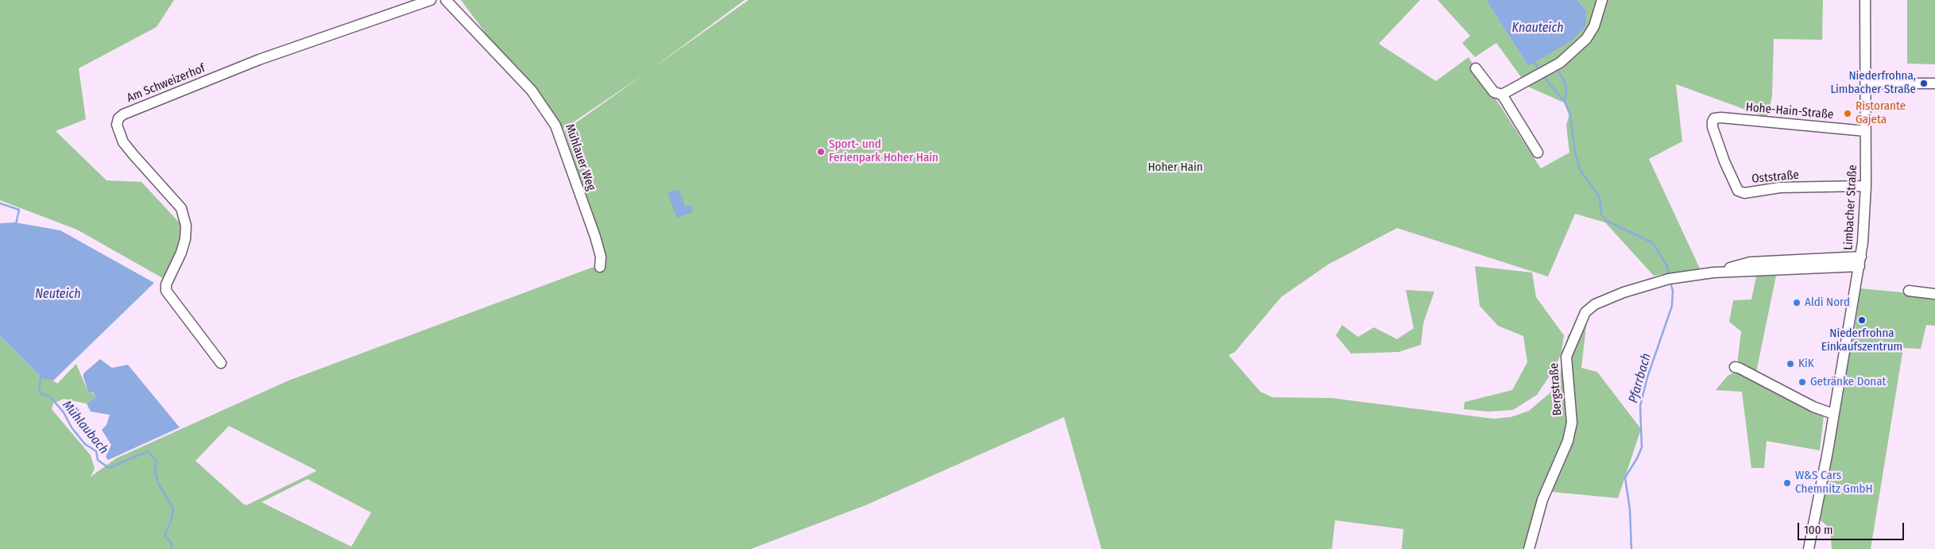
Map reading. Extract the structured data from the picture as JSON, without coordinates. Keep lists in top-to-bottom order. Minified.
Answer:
{"streets":{"street":["Am Schweizerhof","Hohe-Hain-Straße","Mühlauer Weg","Oststraße","Limbacher Straße","Bergstraße"]},"crossings":[["Hohe-Hain-Straße","Oststraße"],["Hohe-Hain-Straße","Limbacher Straße"],["Oststraße","Limbacher Straße"],["Limbacher Straße","Bergstraße"]],"water":["Knauteich","Neuteich","Pfarrbach","Mühlaubach"],"parks":["Hoher Hain"],"places":["Niederfrohna, Limbacher Straße","Ristorante Gajeta","Sport- und Ferienpark Hoher Hain","Aldi Nord","Niederfrohna Einkaufszentrum","KiK","Getränke Donat","W&S Cars Chemnitz GmbH"],"scale_bar":"100 m"}
